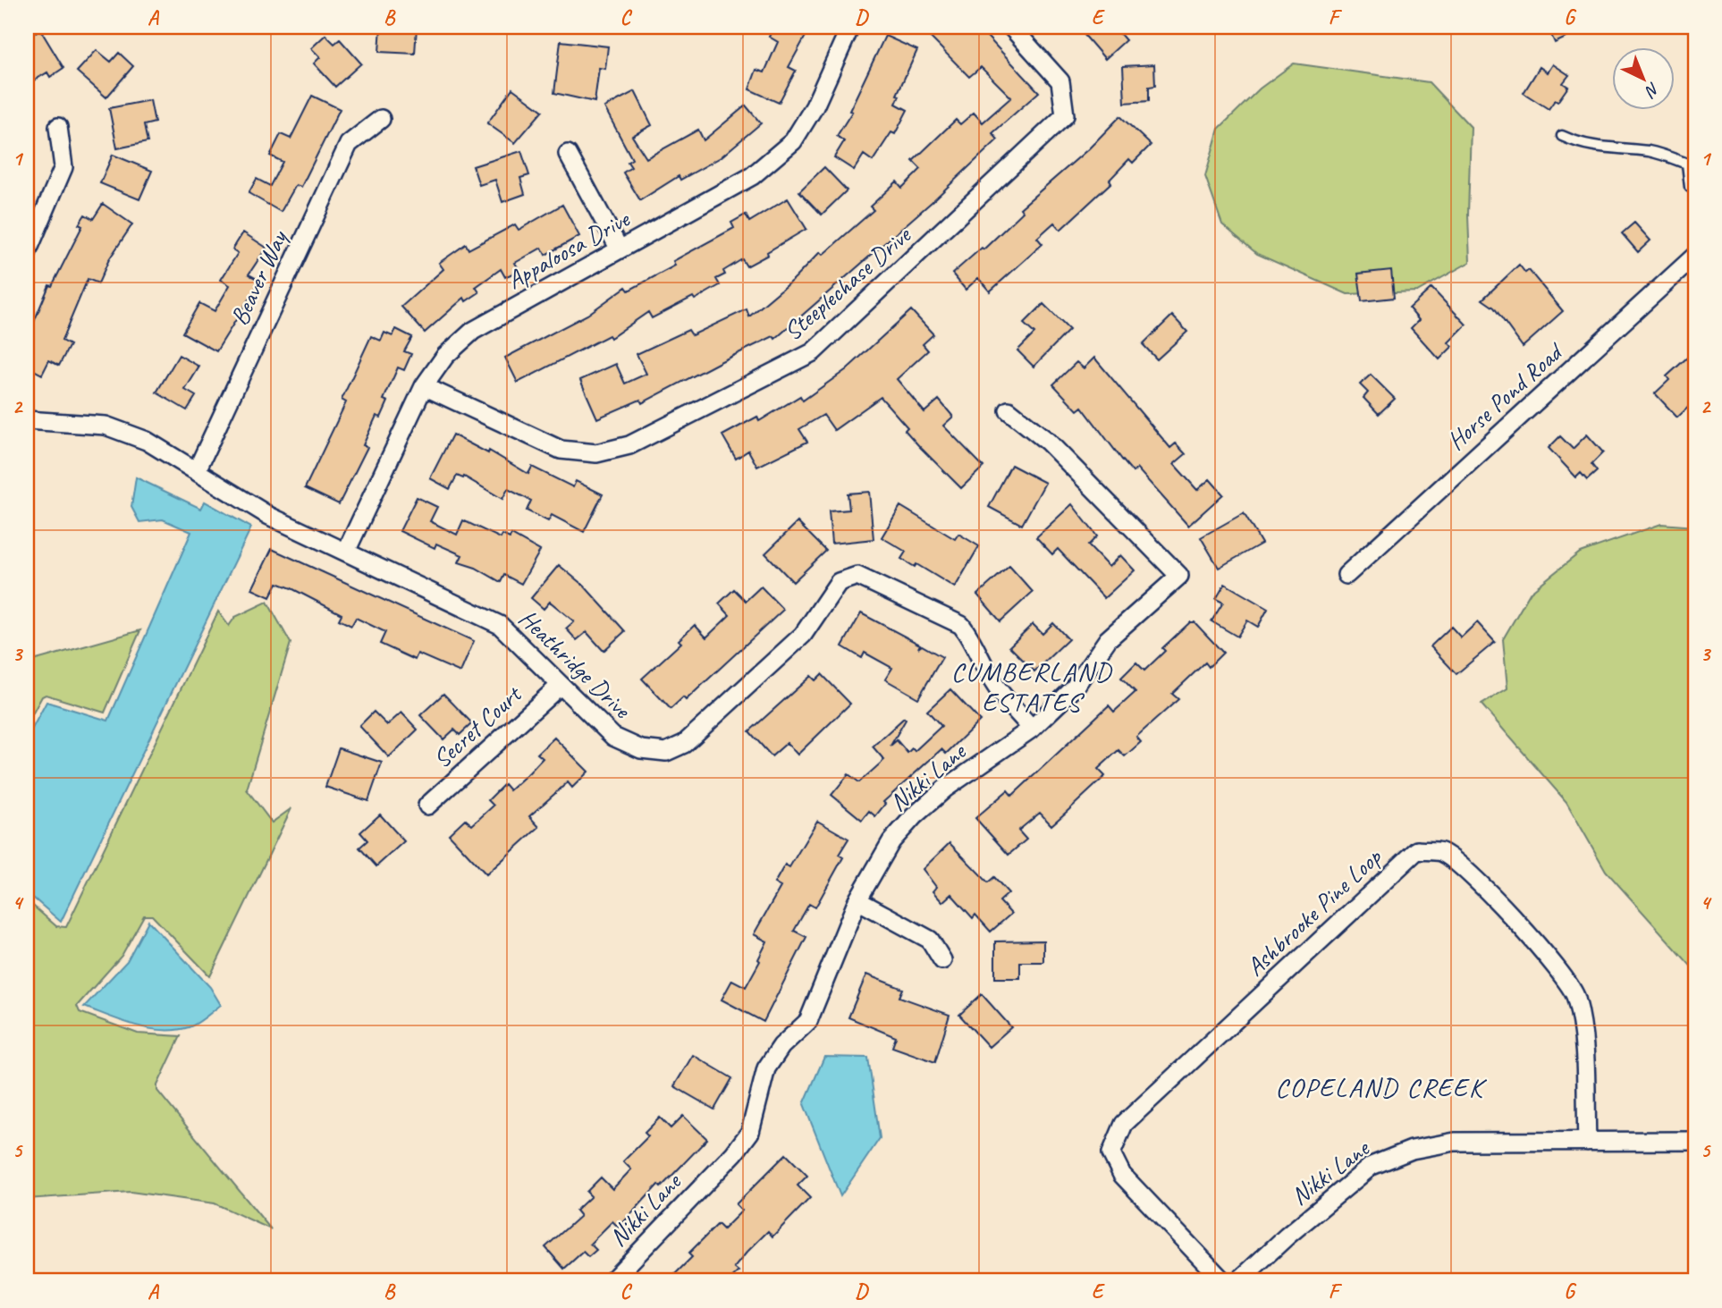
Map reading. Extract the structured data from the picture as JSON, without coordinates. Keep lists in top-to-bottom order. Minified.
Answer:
{"streets":{"street":["Appaloosa Drive","Beaver Way","Steeplechase Drive","Horse Pond Road","Heathridge Drive","Secret Court","Nikki Lane","Ashbrooke Pine Loop"]},"crossings":[["Appaloosa Drive","Steeplechase Drive"],["Appaloosa Drive","Heathridge Drive"],["Beaver Way","Heathridge Drive"],["Heathridge Drive","Secret Court"],["Heathridge Drive","Nikki Lane"],["Nikki Lane","Ashbrooke Pine Loop"]],"districts":["CUMBERLAND ESTATES","COPELAND CREEK"],"north":"bottom right","grid":{"columns":["A","B","C","D","E","F","G"],"rows":["1","2","3","4","5"]}}
